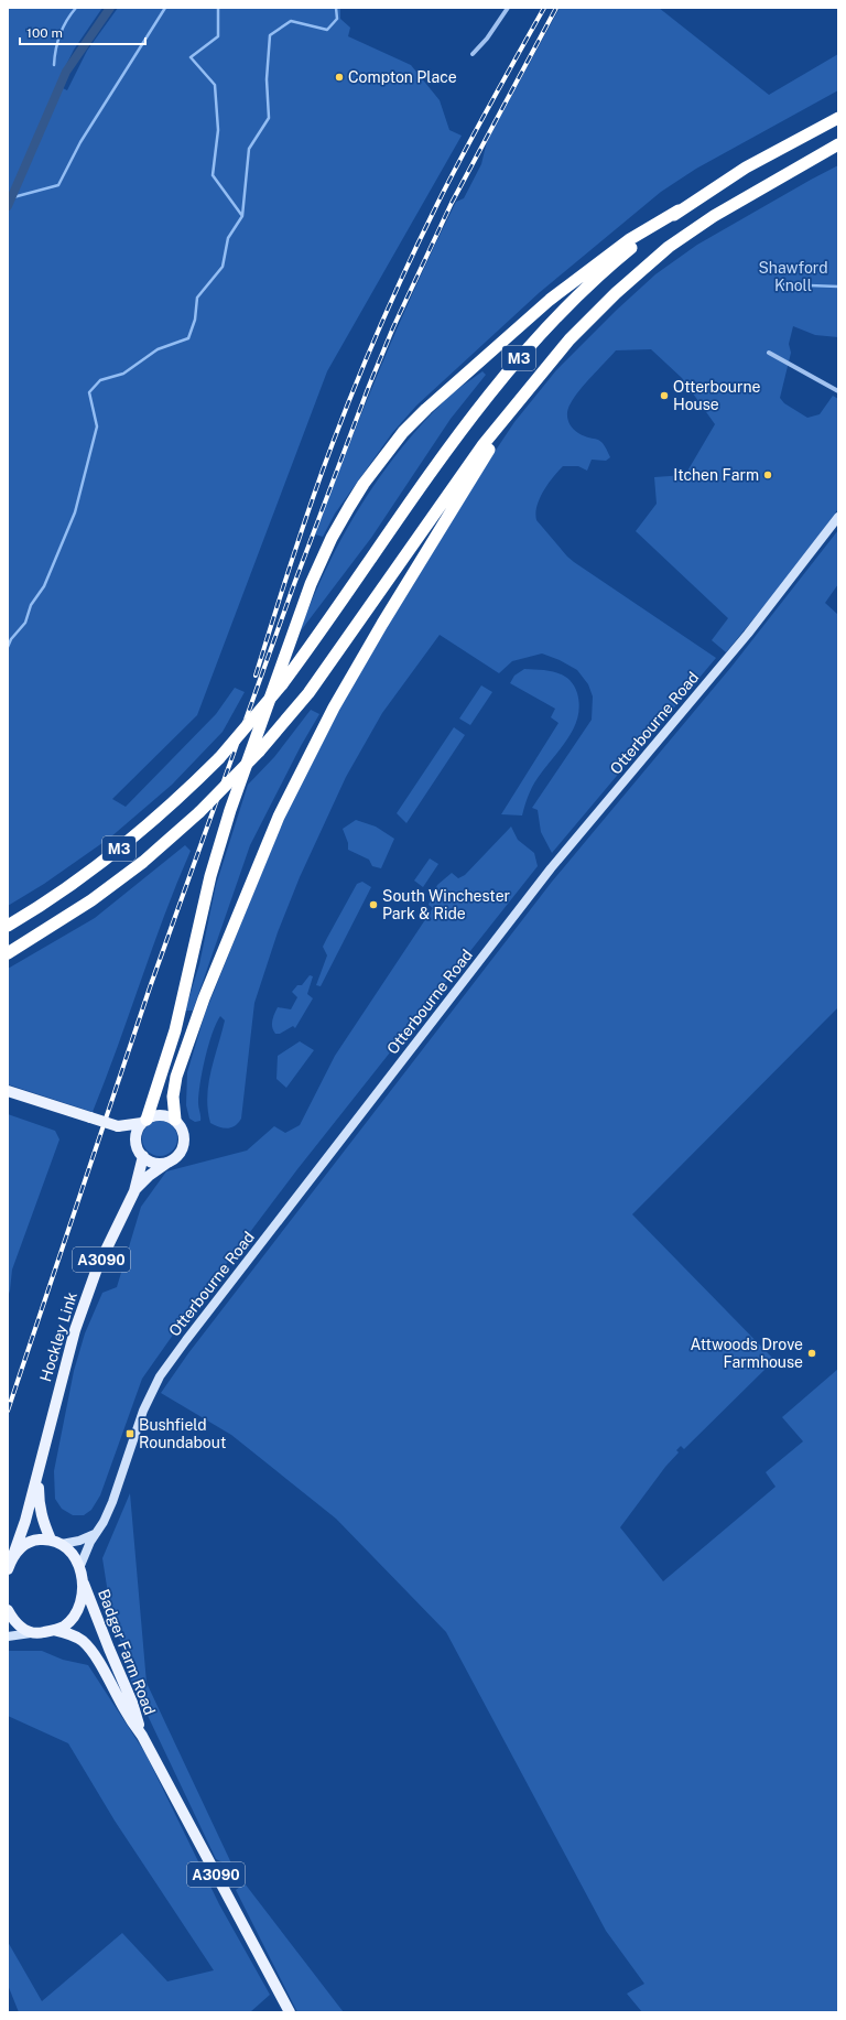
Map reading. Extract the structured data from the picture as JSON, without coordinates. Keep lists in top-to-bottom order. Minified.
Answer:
{"streets":{"highway":["M3"],"main road":["A3090","Hockley Link","Badger Farm Road"],"street":["Otterbourne Road"]},"crossings":[["M3","Hockley Link"],["Otterbourne Road","Badger Farm Road"]],"parks":["Shawford Knoll"],"places":{"other":["Compton Place","Otterbourne House","Itchen Farm","South Winchester Park & Ride","Attwoods Drove Farmhouse"],"transit":["Bushfield Roundabout"]},"scale_bar":"100 m"}
